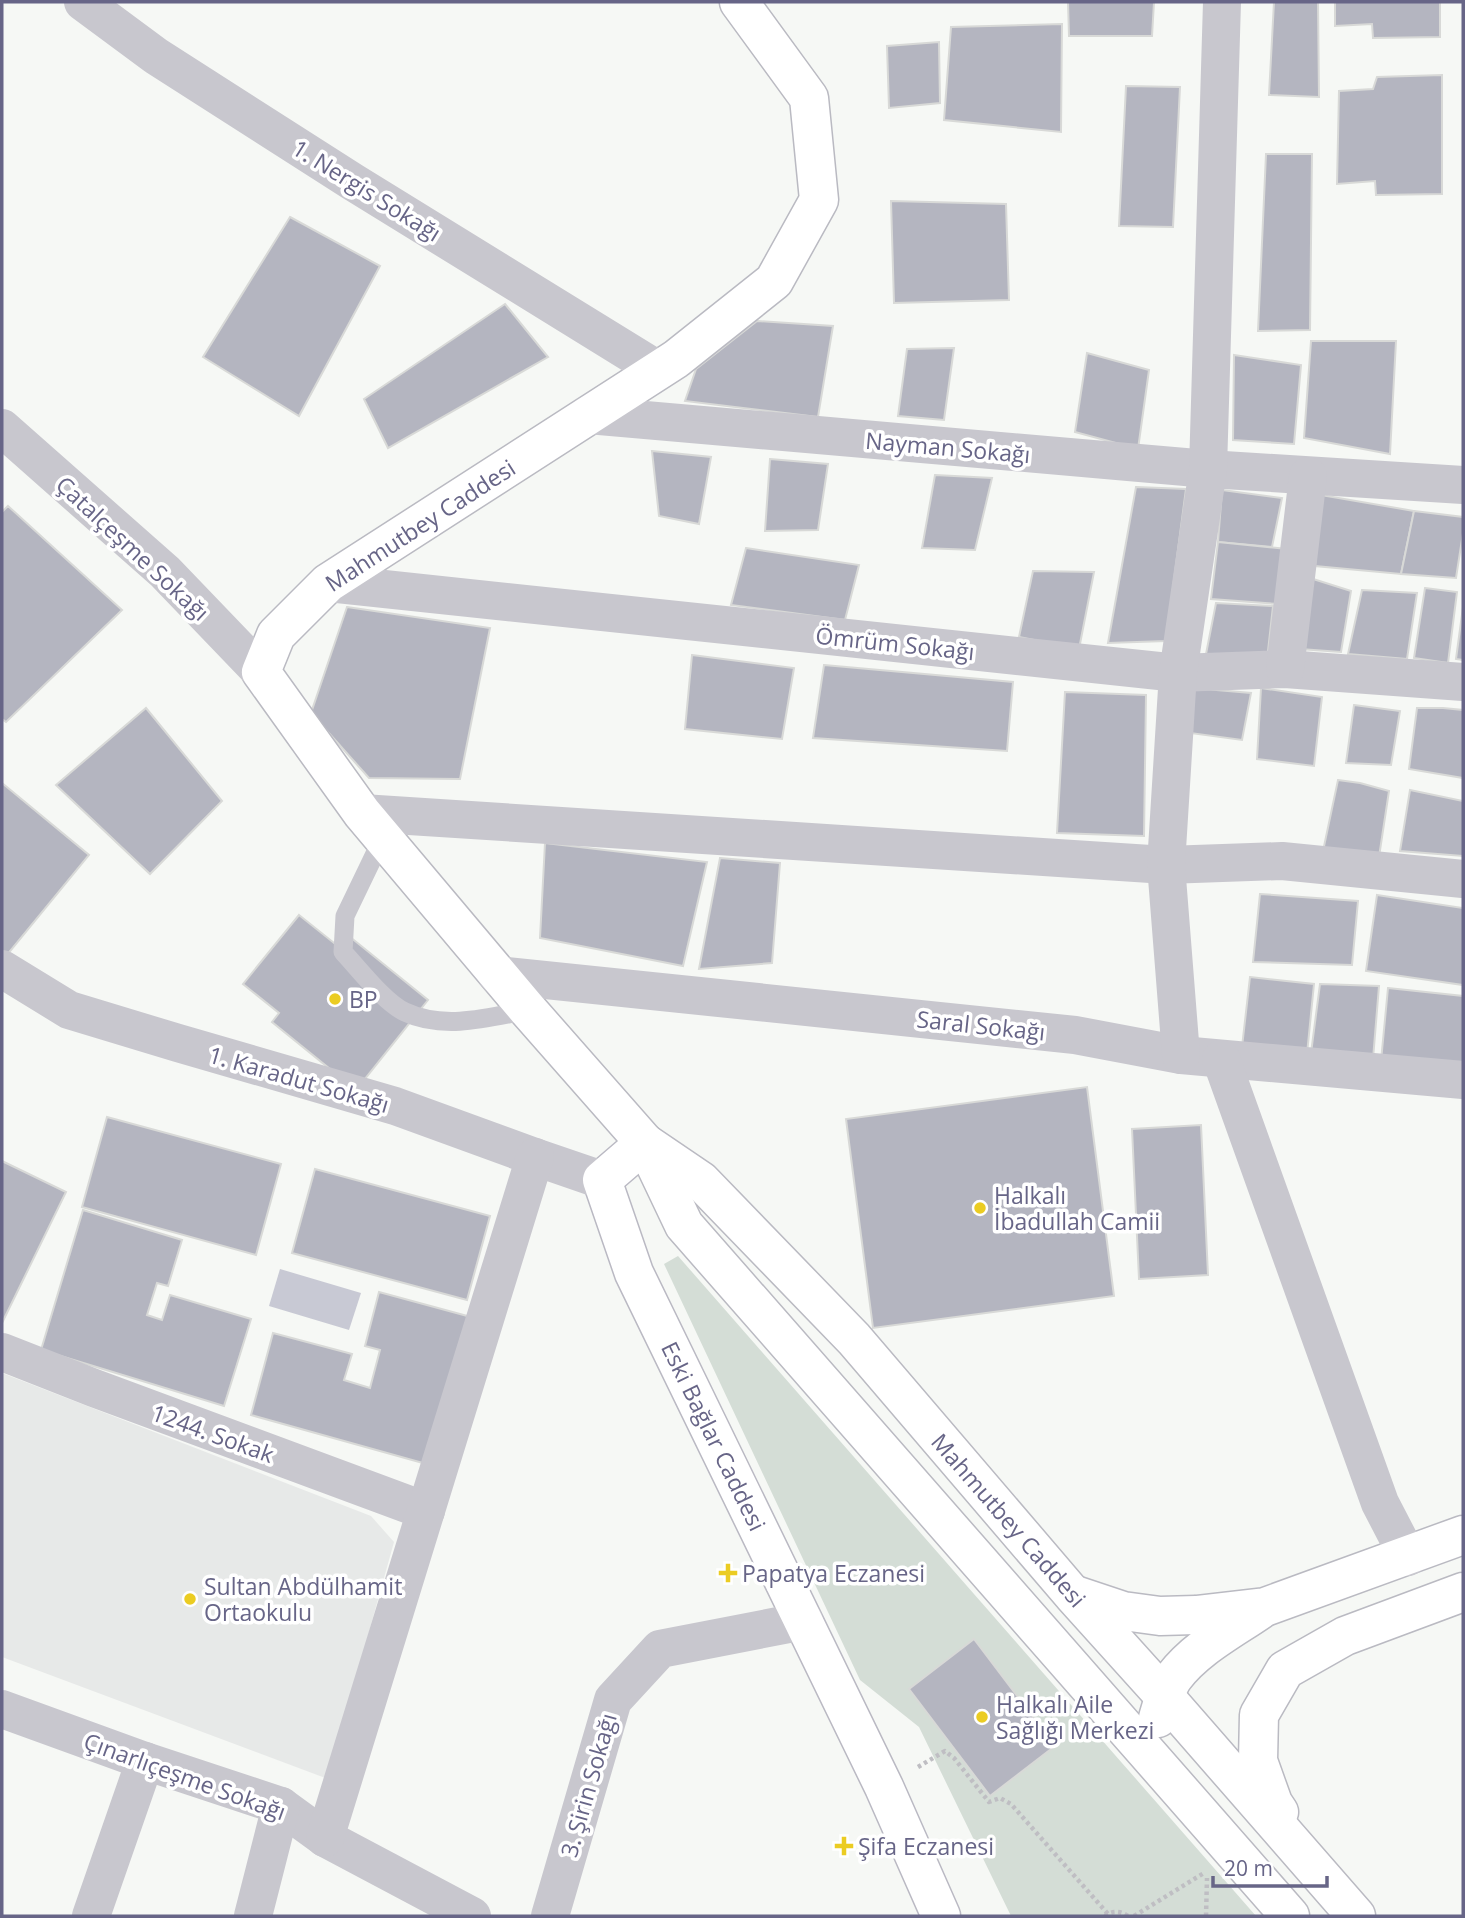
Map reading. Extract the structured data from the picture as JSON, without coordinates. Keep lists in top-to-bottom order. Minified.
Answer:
{"streets":{"main road":["Mahmutbey Caddesi","Eski Bağlar Caddesi"],"street":["1. Nergis Sokağı","Nayman Sokağı","Çatalçeşme Sokağı","Ömrüm Sokağı","Saral Sokağı","1. Karadut Sokağı","1244. Sokak","Çınarlıçeşme Sokağı","3. Şirin Sokağı"]},"crossings":[["1. Nergis Sokağı","Mahmutbey Caddesi"],["Nayman Sokağı","Mahmutbey Caddesi"],["Mahmutbey Caddesi","Çatalçeşme Sokağı"],["Mahmutbey Caddesi","Ömrüm Sokağı"],["Mahmutbey Caddesi","Saral Sokağı"],["1. Karadut Sokağı","Eski Bağlar Caddesi"],["Eski Bağlar Caddesi","3. Şirin Sokağı"]],"places":{"other":["BP","Halkalı İbadullah Camii","Sultan Abdülhamit Ortaokulu","Halkalı Aile Sağlığı Merkezi"],"health":["Papatya Eczanesi","Şifa Eczanesi"]},"scale_bar":"20 m"}
